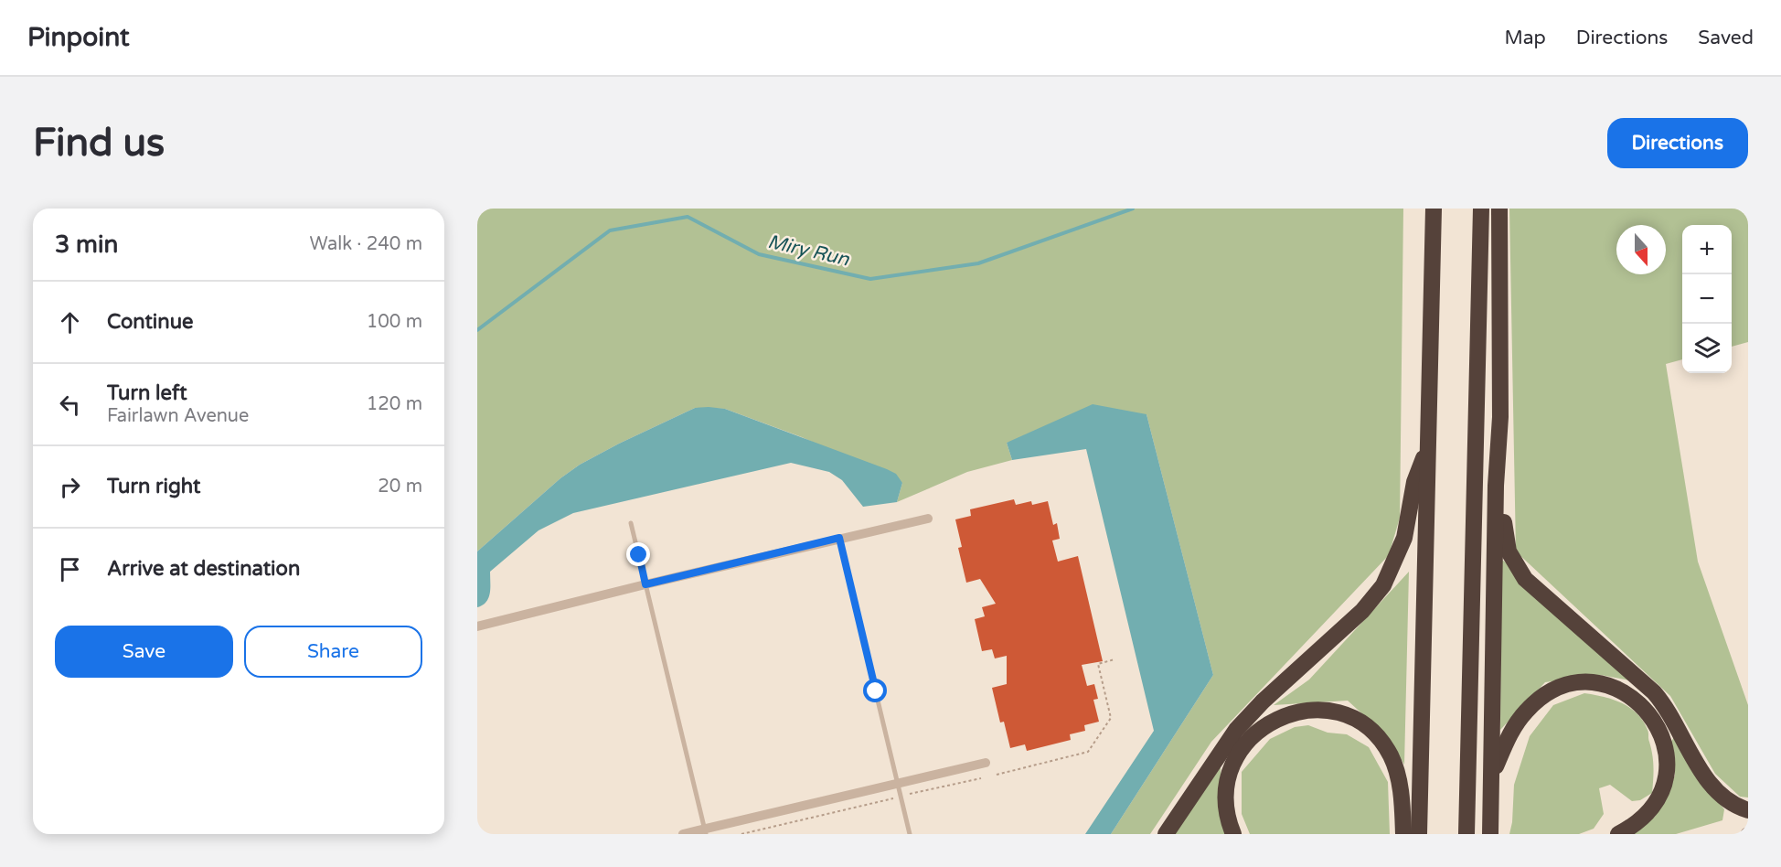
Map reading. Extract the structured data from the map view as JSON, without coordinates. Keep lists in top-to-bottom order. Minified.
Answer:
{"water":["Miry Run"],"north":"bottom","page":{"header":"Pinpoint","nav":["Map","Directions","Saved"],"buttons":["Directions",["Save","Share"]],"title":"Find us","heading":["3 min","Walk · 240 m"],"map_buttons":["+","−"],"list":[["Continue","100 m"],["Turn left","Fairlawn Avenue","120 m"],["Turn right","20 m"],"Arrive at destination"]}}
